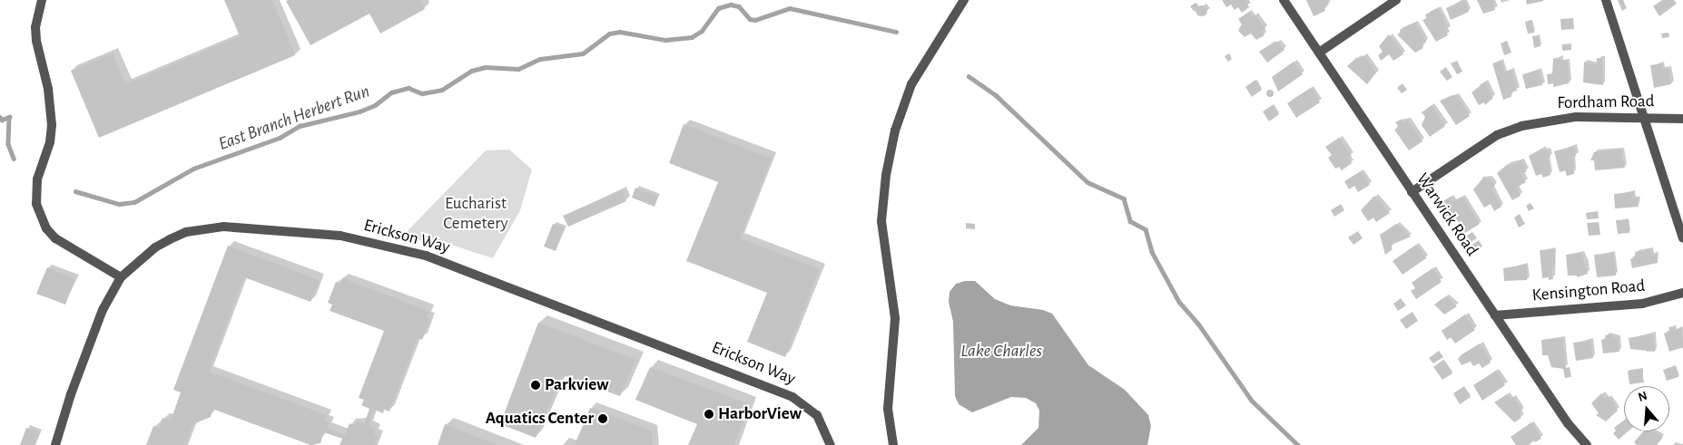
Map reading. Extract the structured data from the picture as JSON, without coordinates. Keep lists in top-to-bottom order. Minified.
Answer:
{"streets":{"street":["Fordham Road","Warwick Road","Erickson Way","Kensington Road"]},"crossings":[["Fordham Road","Warwick Road"],["Warwick Road","Kensington Road"]],"water":["East Branch Herbert Run","Lake Charles"],"parks":["Eucharist Cemetery"],"places":["Parkview","HarborView","Aquatics Center"],"north":"top"}
